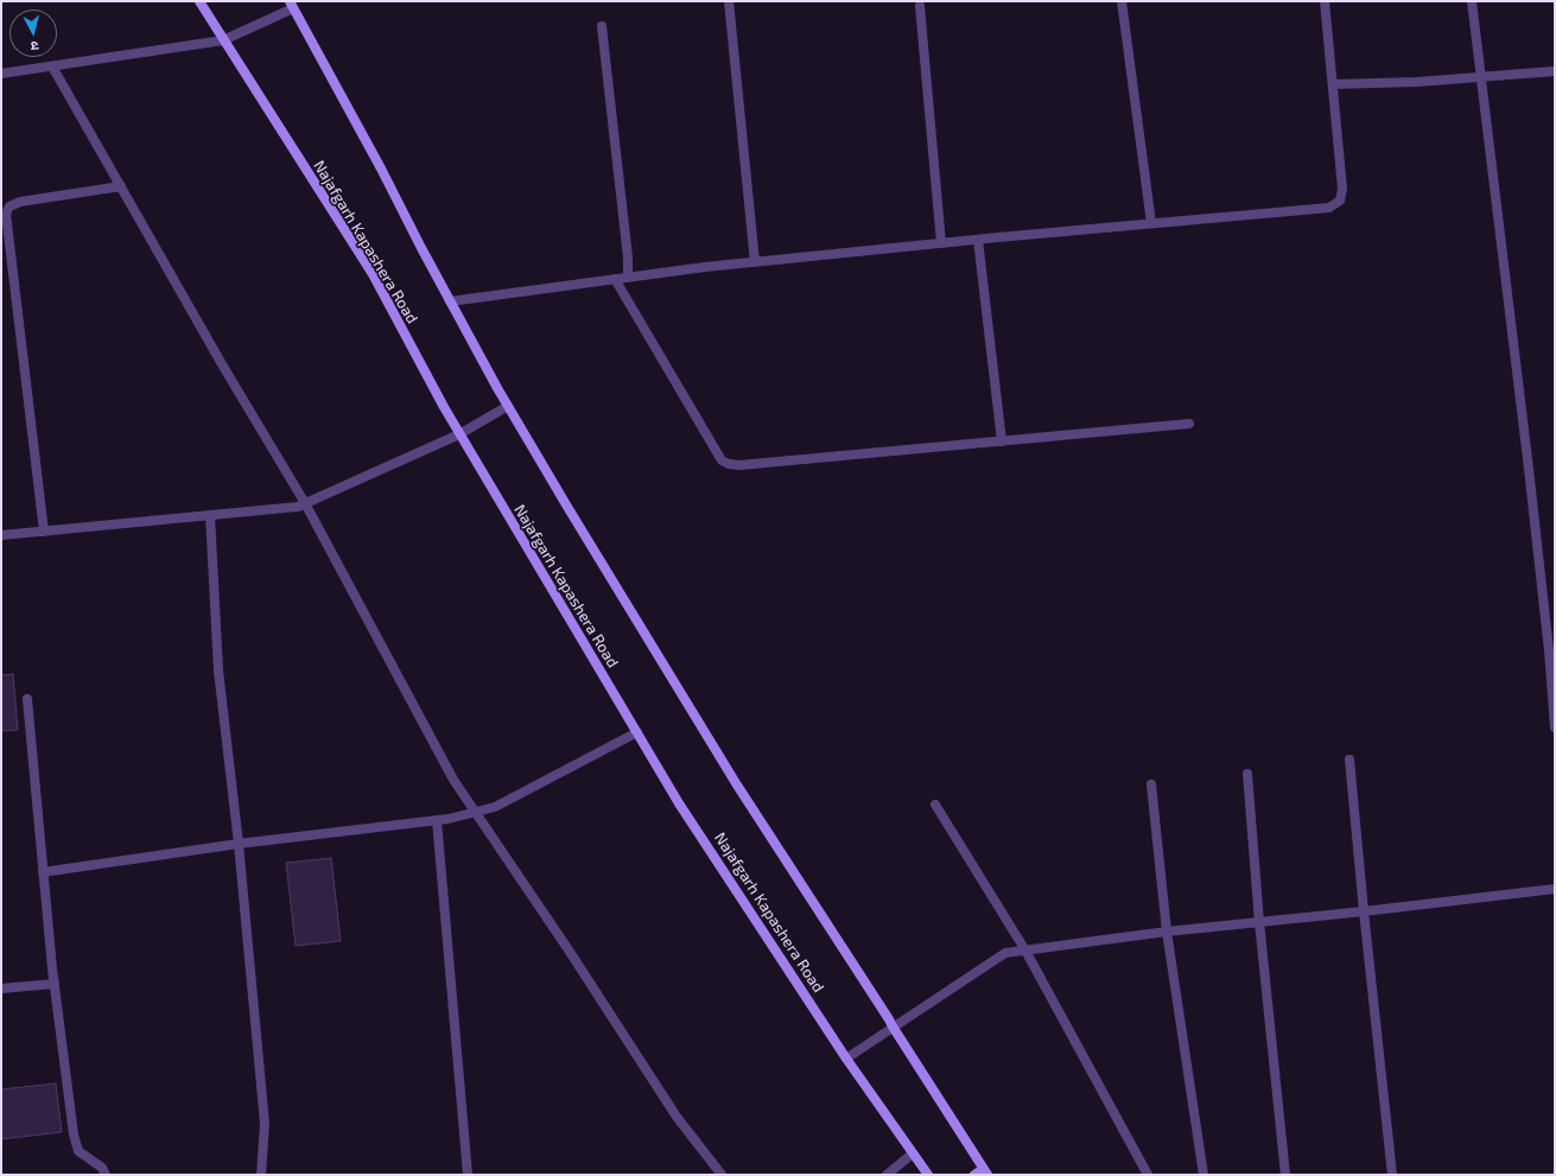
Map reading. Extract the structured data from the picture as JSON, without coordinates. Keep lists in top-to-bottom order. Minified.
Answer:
{"streets":{"main road":["Najafgarh Kapashera Road"]},"north":"bottom"}
